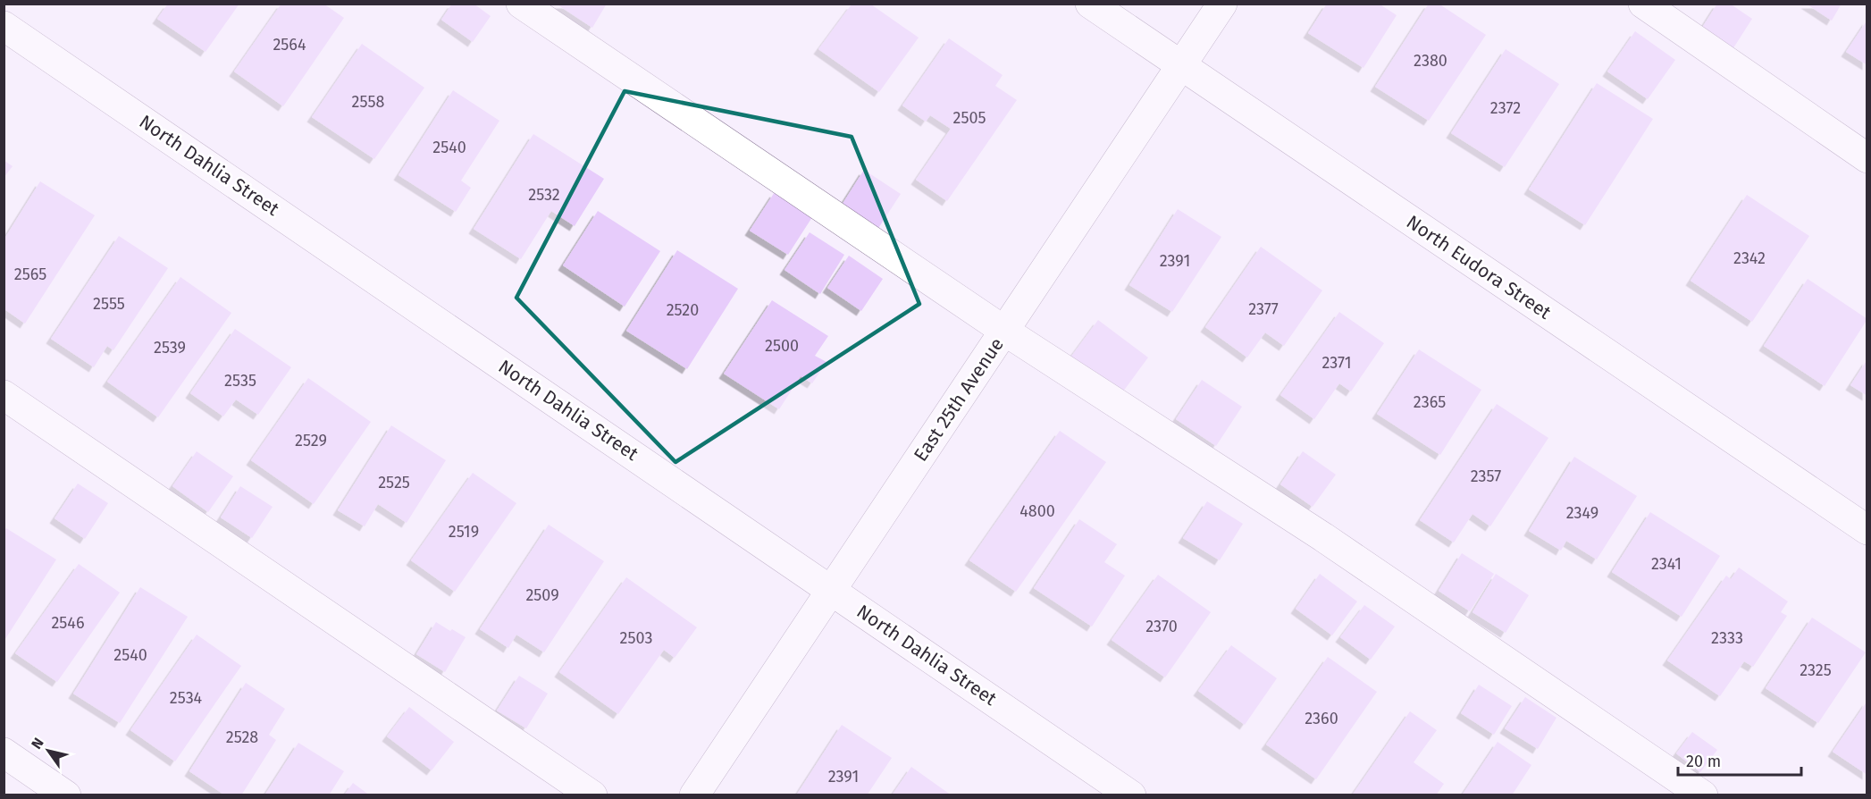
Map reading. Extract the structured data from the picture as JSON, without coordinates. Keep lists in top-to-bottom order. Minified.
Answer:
{"streets":{"street":["North Dahlia Street","North Eudora Street","East 25th Avenue"]},"crossings":[["North Dahlia Street","East 25th Avenue"],["North Eudora Street","East 25th Avenue"]],"house_numbers":["2564","2380","2558","2372","2505","2540","2532","2342","2391","2565","2555","2377","2520","2500","2539","2371","2535","2365","2529","2357","2525","4800","2349","2519","2341","2509","2546","2370","2503","2333","2540","2325","2534","2360","2528","2391"],"scale_bar":"20 m","north":"top left"}
